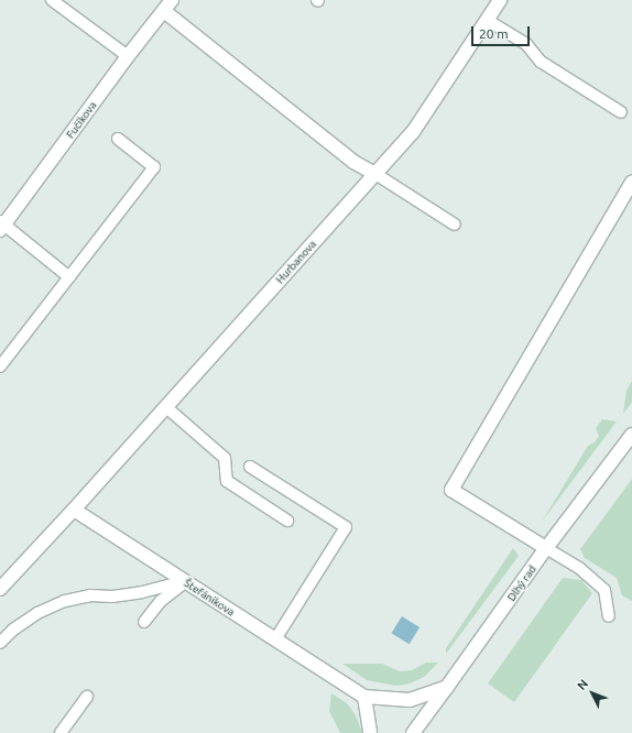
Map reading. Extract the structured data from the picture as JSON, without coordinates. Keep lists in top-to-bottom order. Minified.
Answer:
{"streets":{"street":["Fučíkova","Hurbanova","Dlhý rad","Štefánikova"]},"crossings":[["Hurbanova","Štefánikova"],["Dlhý rad","Štefánikova"]],"scale_bar":"20 m","north":"top left"}
